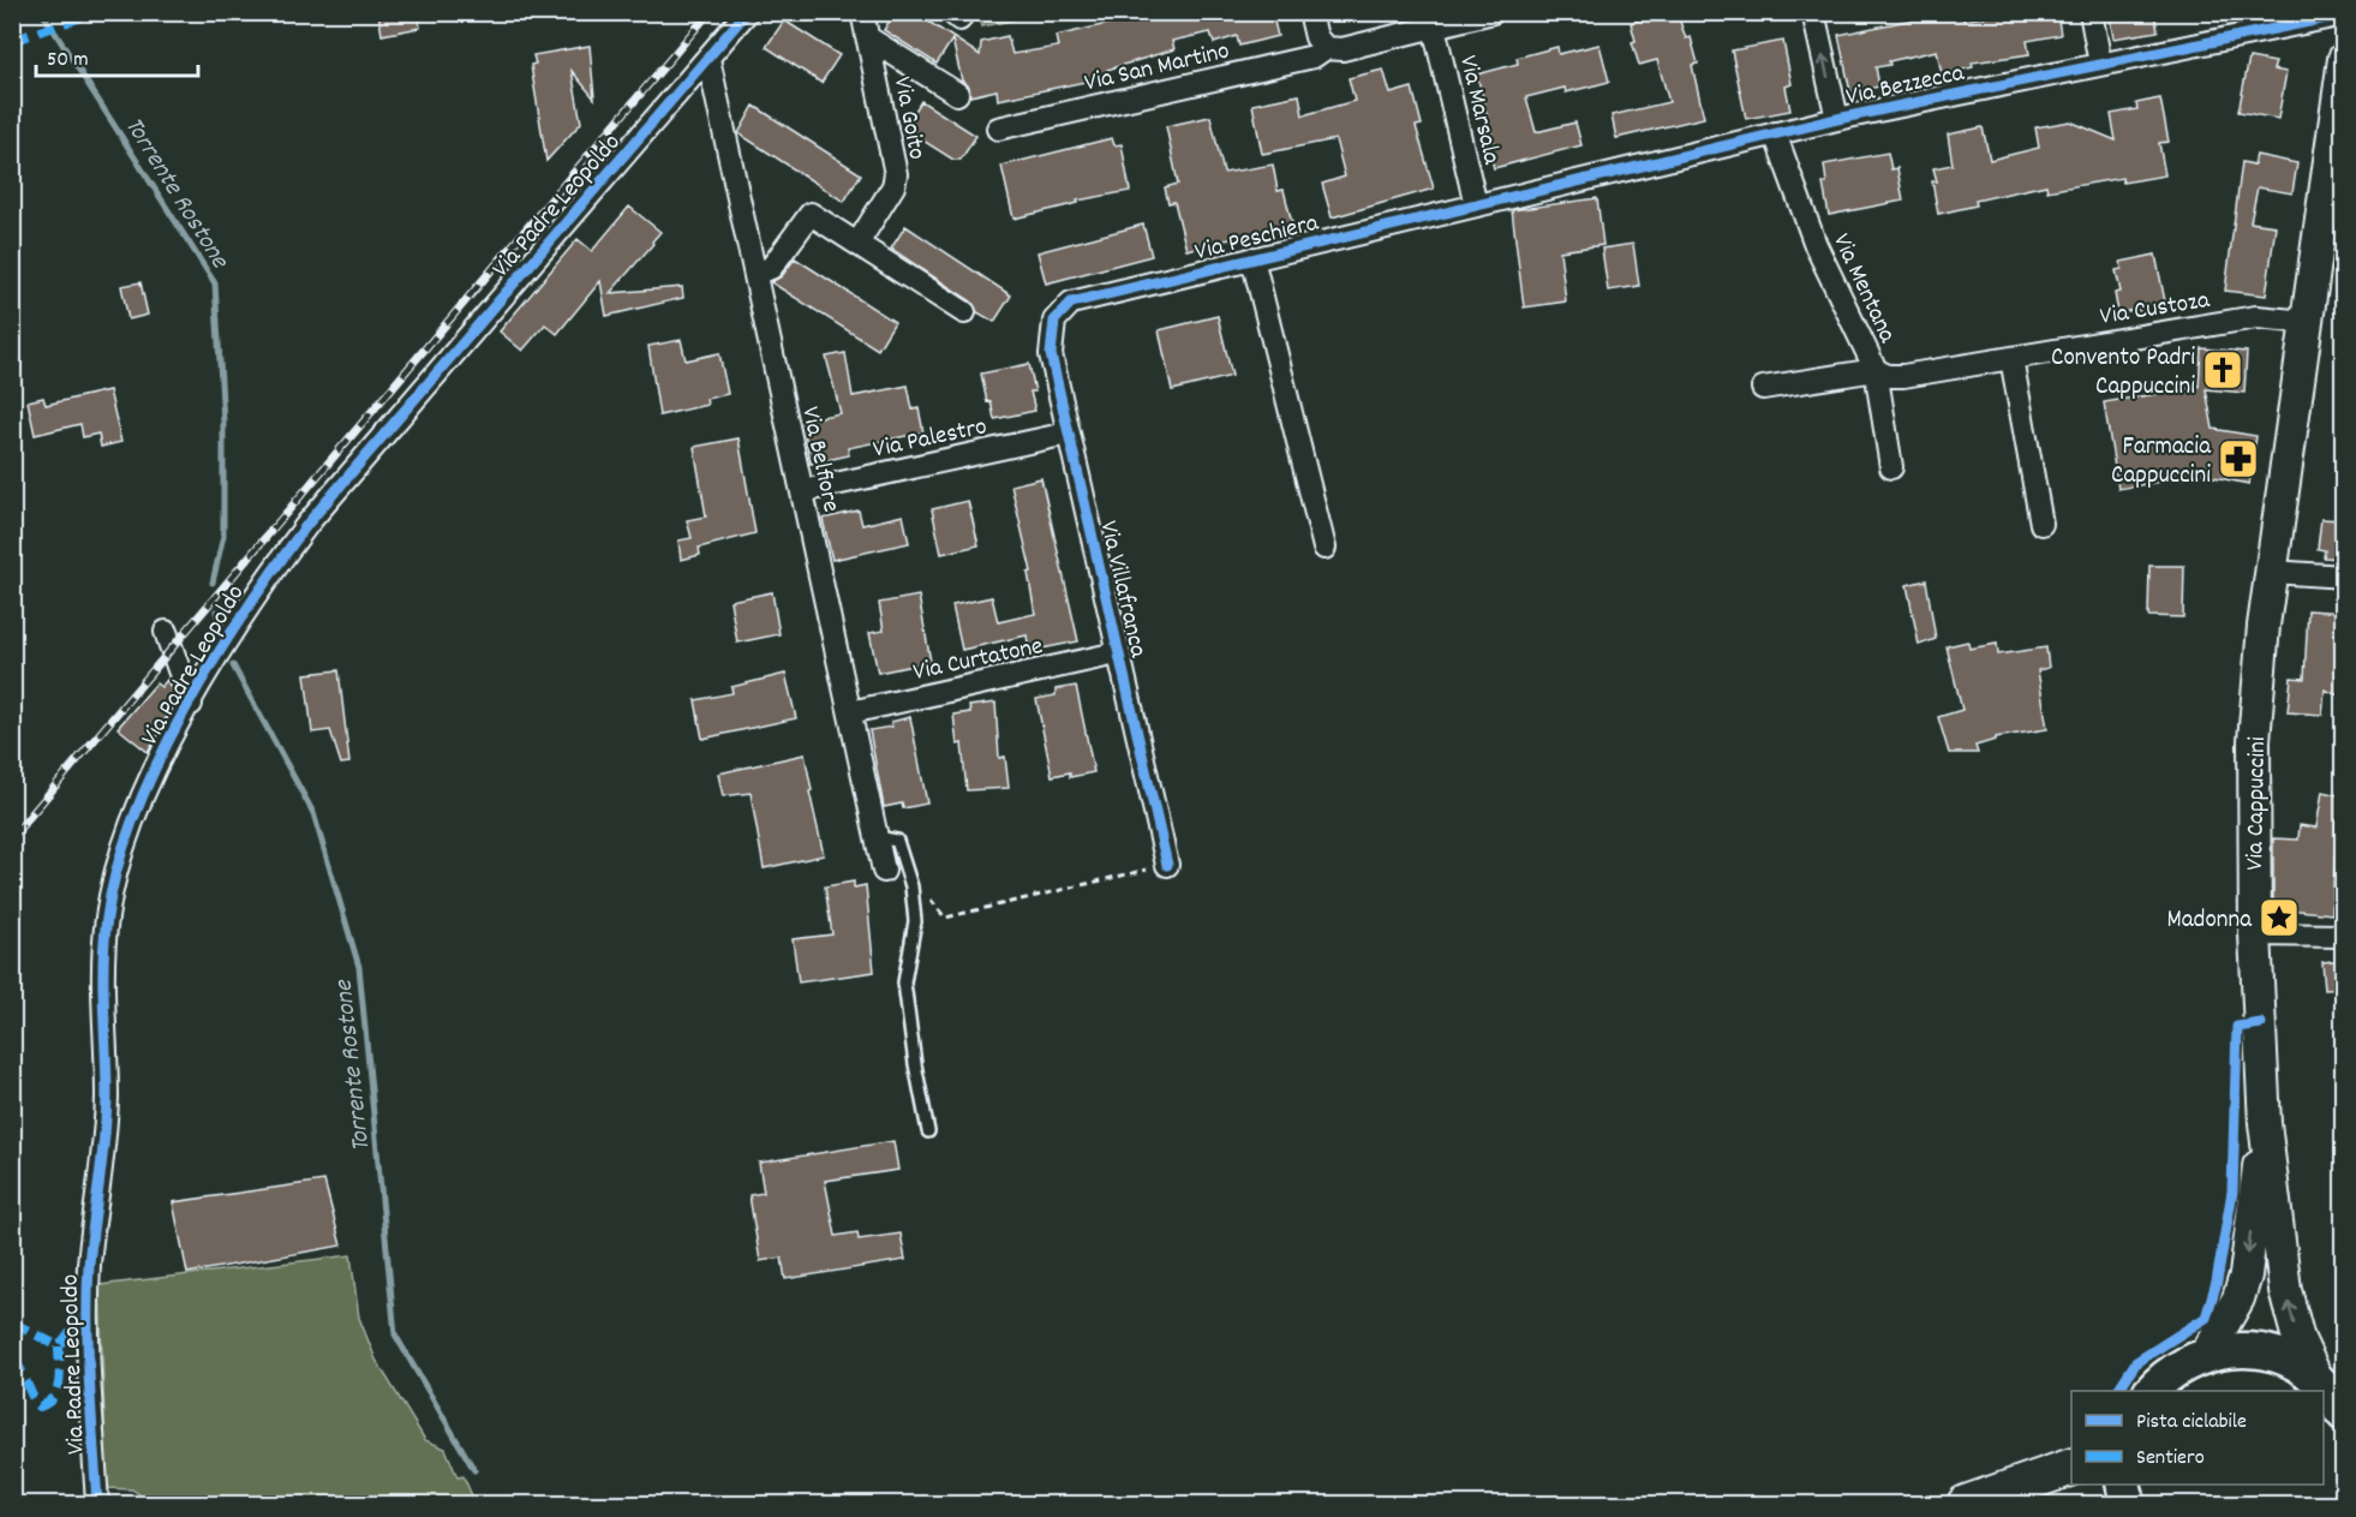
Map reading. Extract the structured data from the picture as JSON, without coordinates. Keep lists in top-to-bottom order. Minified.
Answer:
{"streets":{"main road":["Via Cappuccini"],"street":["Via San Martino","Via Bezzecca","Via Marsala","Via Goito","Via Padre Leopoldo","Via Peschiera","Via Mentana","Via Custoza","Via Palestro","Via Belfiore","Via Villafranca","Via Curtatone"]},"crossings":[["Via San Martino","Via Marsala"],["Via Bezzecca","Via Marsala"],["Via Bezzecca","Via Peschiera"],["Via Bezzecca","Via Mentana"],["Via Marsala","Via Peschiera"],["Via Padre Leopoldo","Via Belfiore"],["Via Peschiera","Via Villafranca"],["Via Mentana","Via Custoza"],["Via Custoza","Via Cappuccini"],["Via Palestro","Via Belfiore"],["Via Palestro","Via Villafranca"],["Via Belfiore","Via Curtatone"],["Via Villafranca","Via Curtatone"]],"water":["Torrente Rostone"],"places":{"church":["Convento Padri Cappuccini"],"pharmacy":["Farmacia Cappuccini"],"place":["Madonna"]},"legend":["Pista ciclabile","Sentiero"],"scale_bar":"50 m"}
